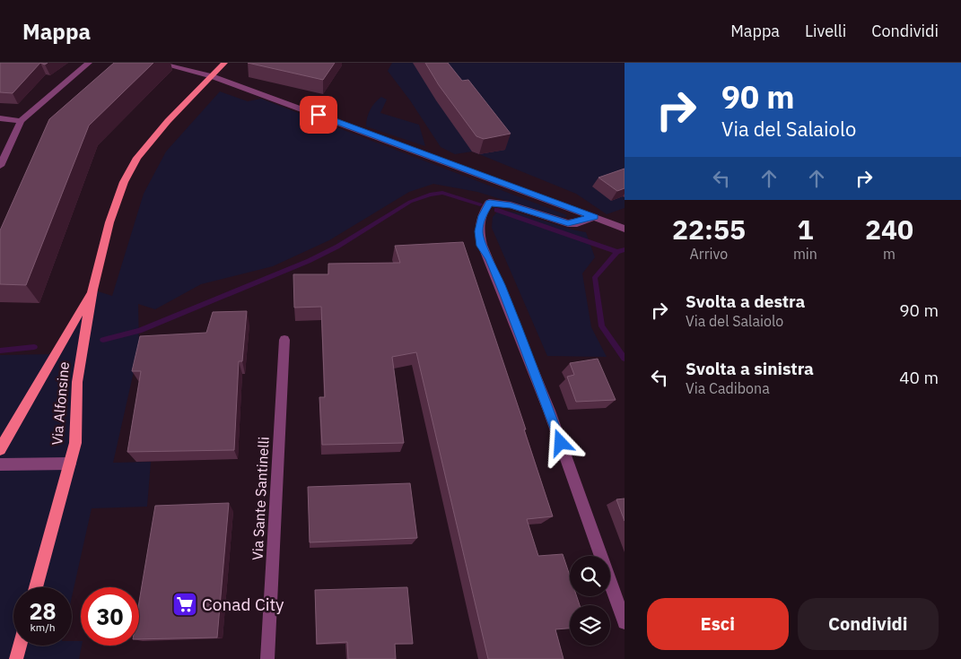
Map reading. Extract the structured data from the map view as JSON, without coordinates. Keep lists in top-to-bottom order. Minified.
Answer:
{"streets":{"main road":["Via Alfonsine"],"street":["Via Sante Santinelli"]},"places":{"supermarket":["Conad City"]},"page":{"header":"Mappa","nav":["Mappa","Livelli","Condividi"],"turn":["90 m","Via del Salaiolo"],"eta":["22:55","Arrivo","1","min","240","m"],"list":[{"name":"Svolta a destra","note":"Via del Salaiolo","value":"90 m"},{"name":"Svolta a sinistra","note":"Via Cadibona","value":"40 m"}],"speed":"28 km/h","limit":"30","buttons":["Esci","Condividi"]}}
